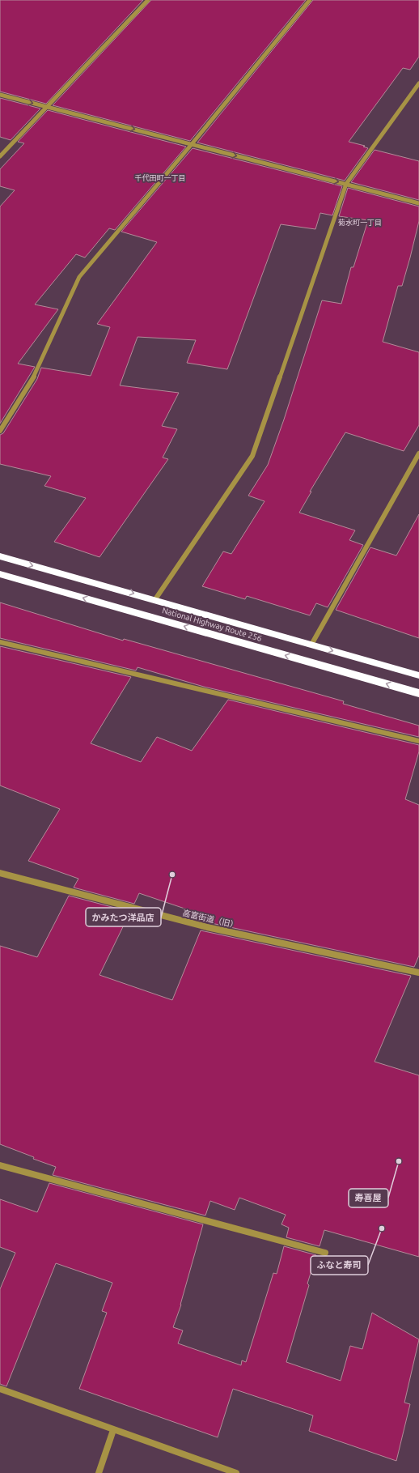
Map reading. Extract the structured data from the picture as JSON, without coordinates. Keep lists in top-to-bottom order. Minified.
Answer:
{"streets":{"highway":["National Highway Route 256"],"street":["高富街道（旧）"]},"districts":["千代田町一丁目","菊水町一丁目"],"places":["かみたつ洋品店","寿喜屋","ふなと寿司"]}
